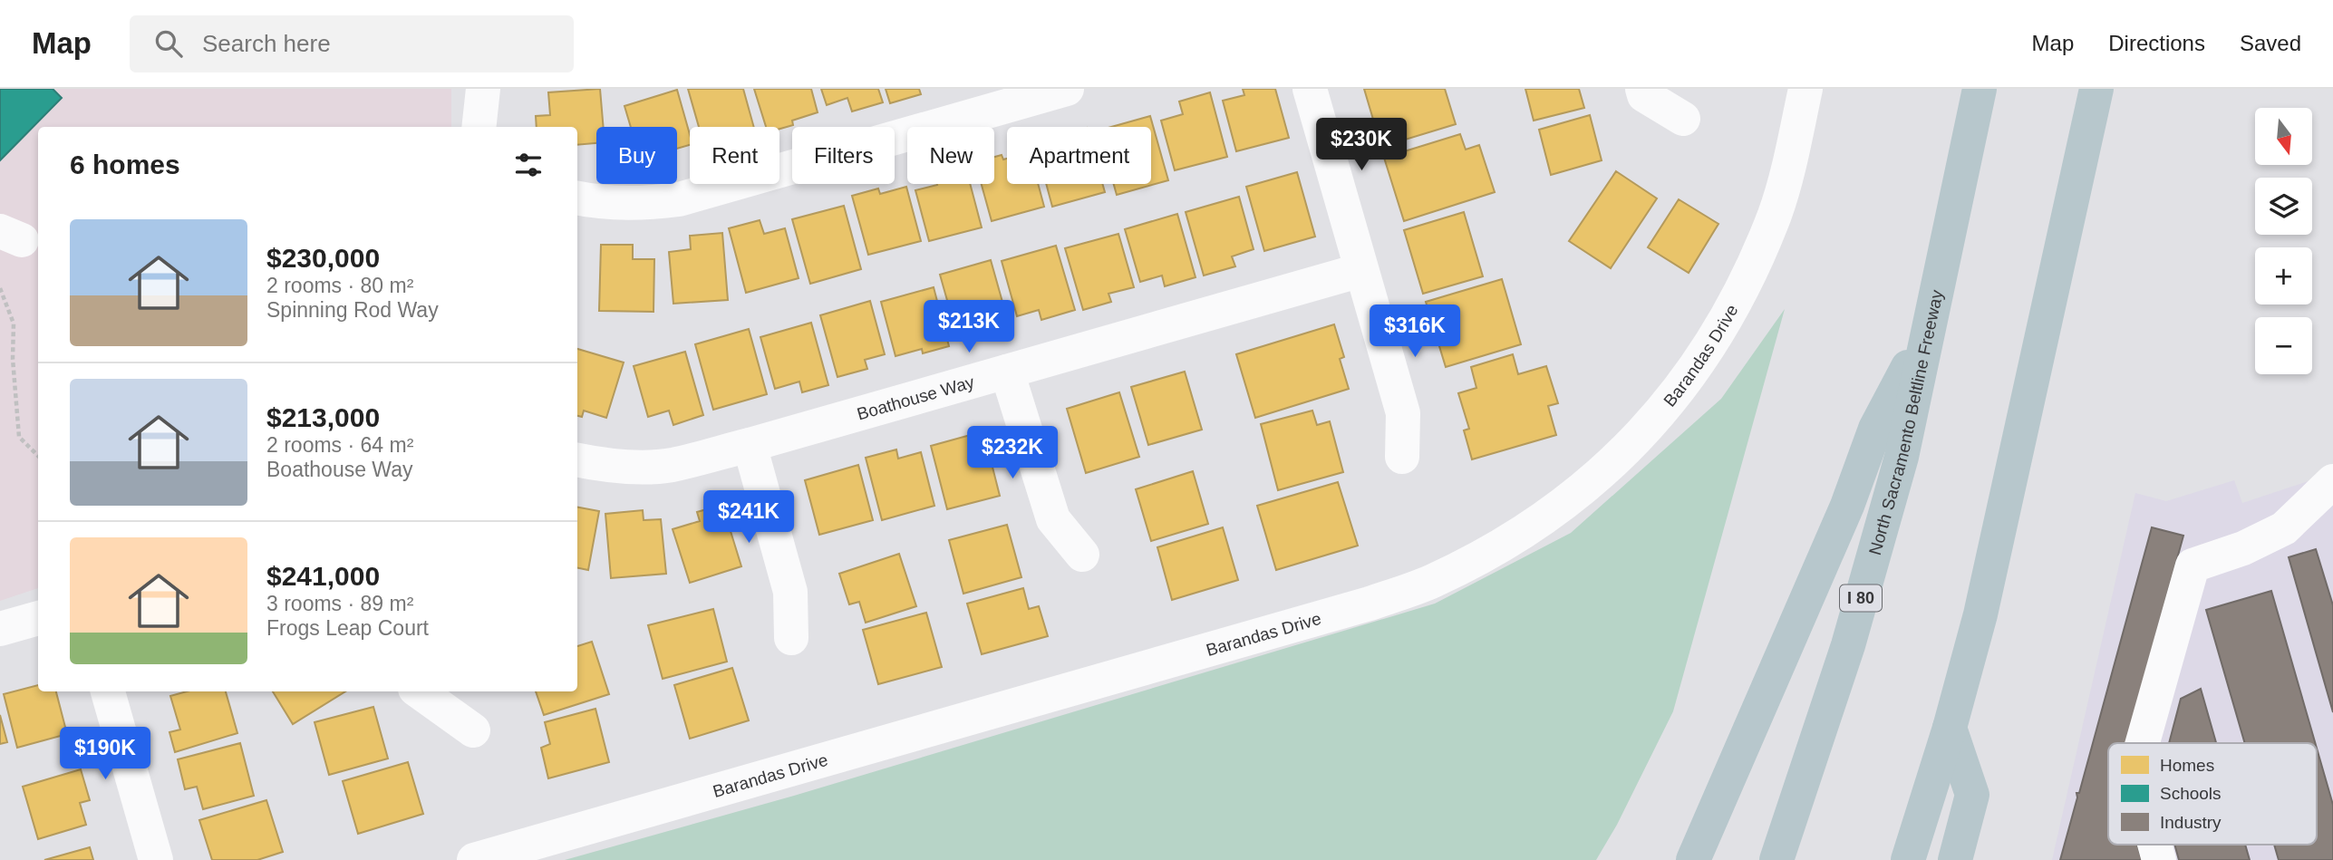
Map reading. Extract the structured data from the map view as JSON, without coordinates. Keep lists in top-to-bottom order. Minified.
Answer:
{"streets":{"highway":["North Sacramento Beltline Freeway","I 80"],"street":["Barandas Drive","Boathouse Way"]},"legend":["Homes","Schools","Industry"],"north":"bottom","page":{"header":"Map","search":"Search here","nav":["Map","Directions","Saved"],"map_buttons":["+","−"],"price":["$230K","$213K","$316K","$232K","$241K","$190K"],"chip":["Buy","Rent","Filters","New","Apartment"],"heading":"6 homes","list":[{"name":"$230,000","note":"2 rooms · 80 m² · Spinning Rod Way"},{"name":"$213,000","note":"2 rooms · 64 m² · Boathouse Way"},{"name":"$241,000","note":"3 rooms · 89 m² · Frogs Leap Court"}]}}
